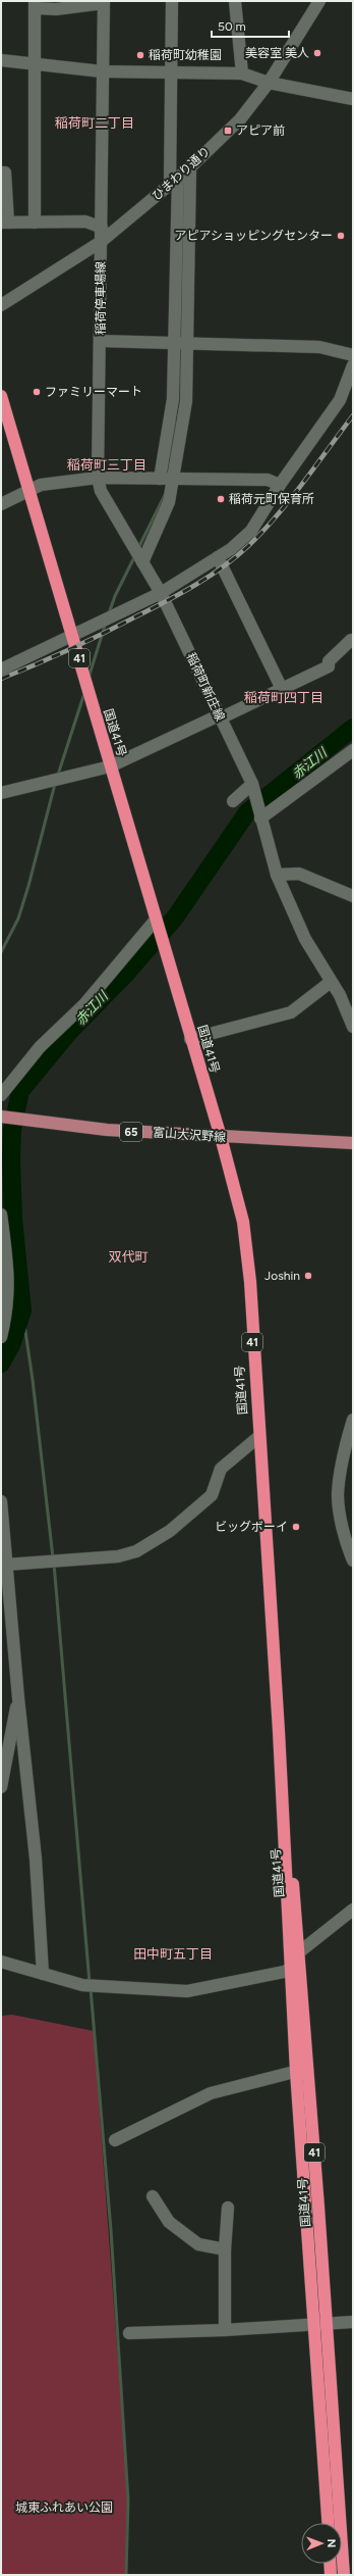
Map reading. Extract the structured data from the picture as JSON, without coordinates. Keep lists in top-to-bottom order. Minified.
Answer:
{"streets":{"highway":["41","国道41号"],"main road":["65","富山大沢野線"],"street":["ひまわり通り","稲荷停車場線","稲荷町新庄線"]},"crossings":[["ひまわり通り","稲荷停車場線"],["稲荷停車場線","稲荷町新庄線"],["国道41号","富山大沢野線"]],"districts":["稲荷町二丁目","稲荷町三丁目","稲荷町四丁目","双代町","田中町五丁目"],"water":["赤江川"],"parks":["城東ふれあい公園"],"places":{"other":["美容室 美人","稲荷町幼稚園","アピアショッピングセンター","ファミリーマート","稲荷元町保育所","Joshin","ビッグボーイ"],"transit":["アピア前"]},"scale_bar":"50 m","north":"right"}
